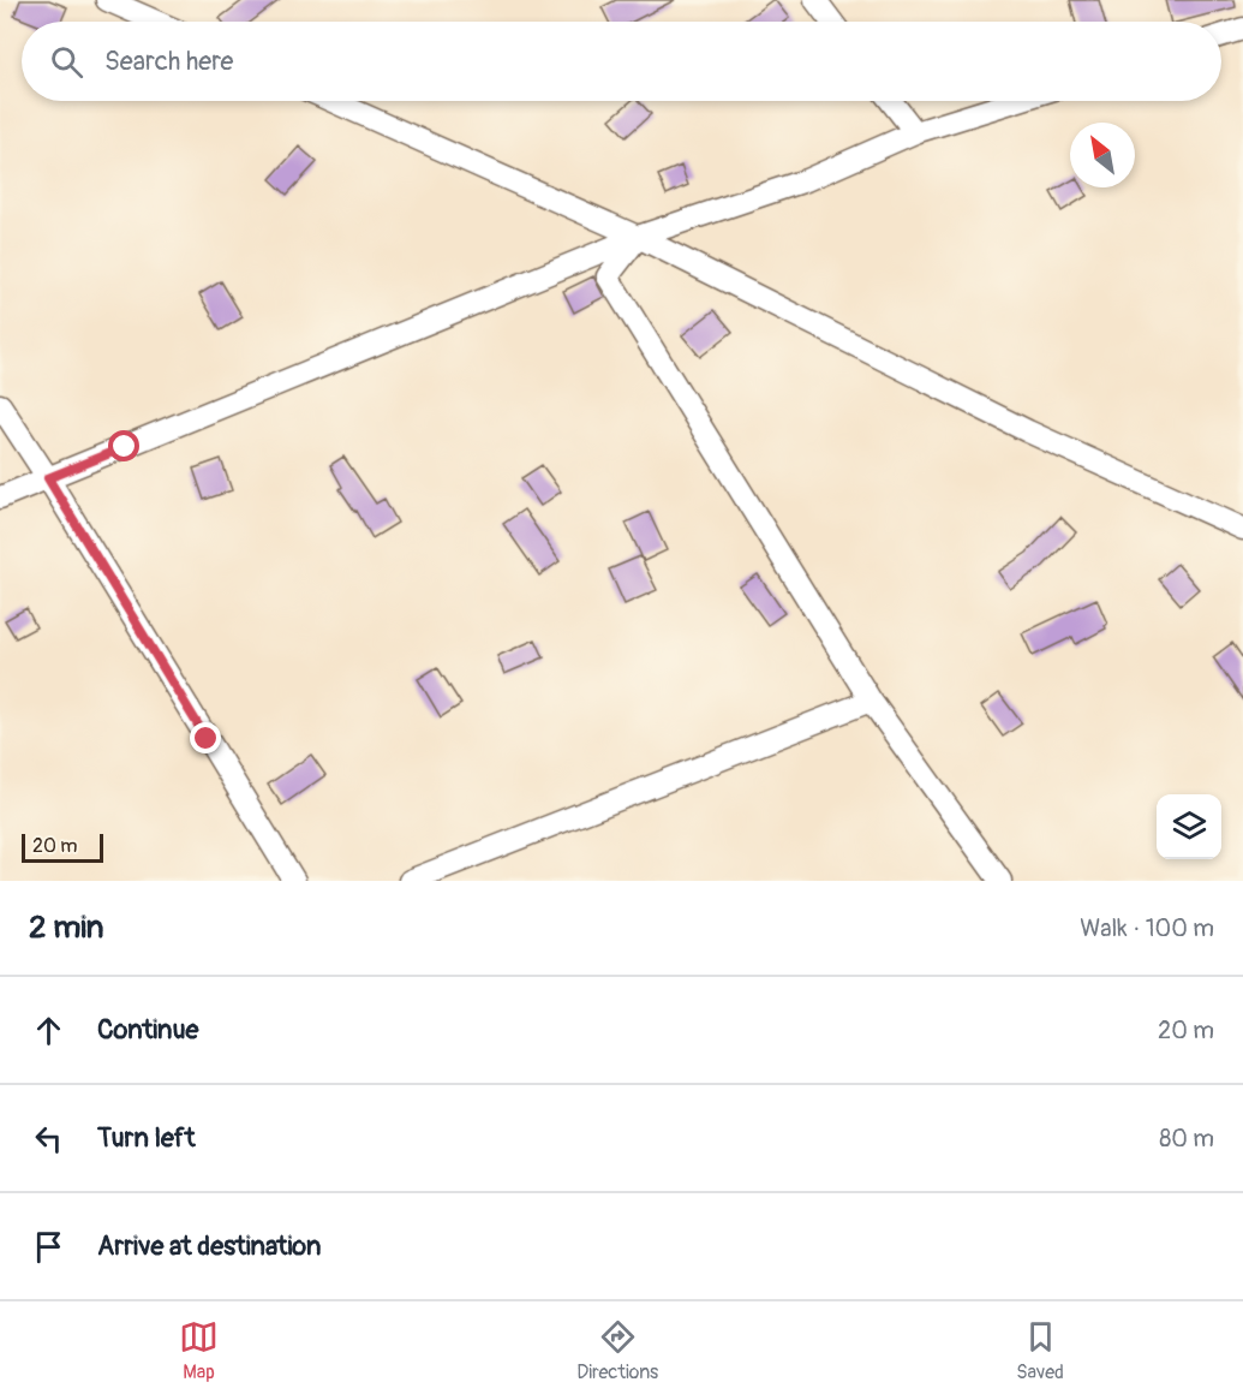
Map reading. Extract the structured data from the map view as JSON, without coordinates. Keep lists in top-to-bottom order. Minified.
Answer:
{"scale_bar":"20 m","north":"top left","page":{"search":"Search here","scale":"20 m","heading":["2 min","Walk · 100 m"],"list":[["Continue","20 m"],["Turn left","80 m"],"Arrive at destination"],"nav":["Map","Directions","Saved"]}}
